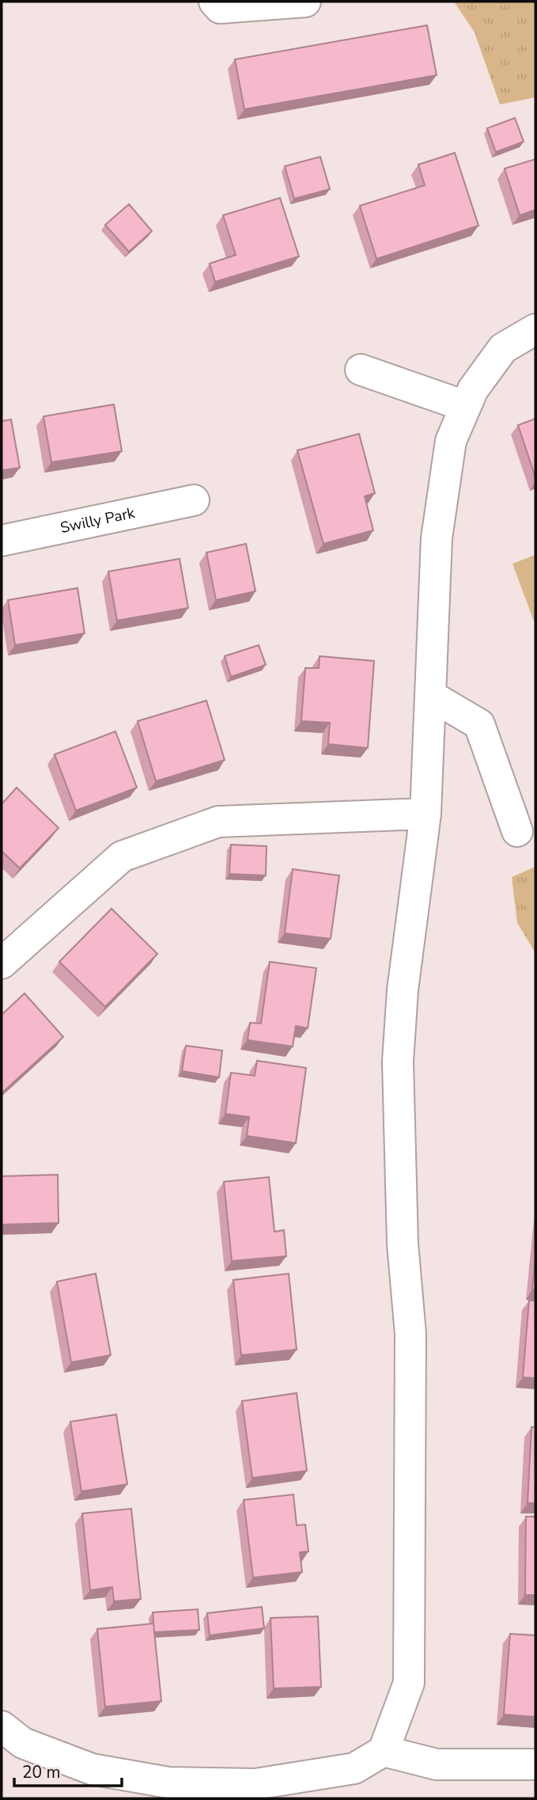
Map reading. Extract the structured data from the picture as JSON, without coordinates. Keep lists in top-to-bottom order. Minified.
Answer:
{"streets":{"street":["Swilly Park"]},"scale_bar":"20 m"}
